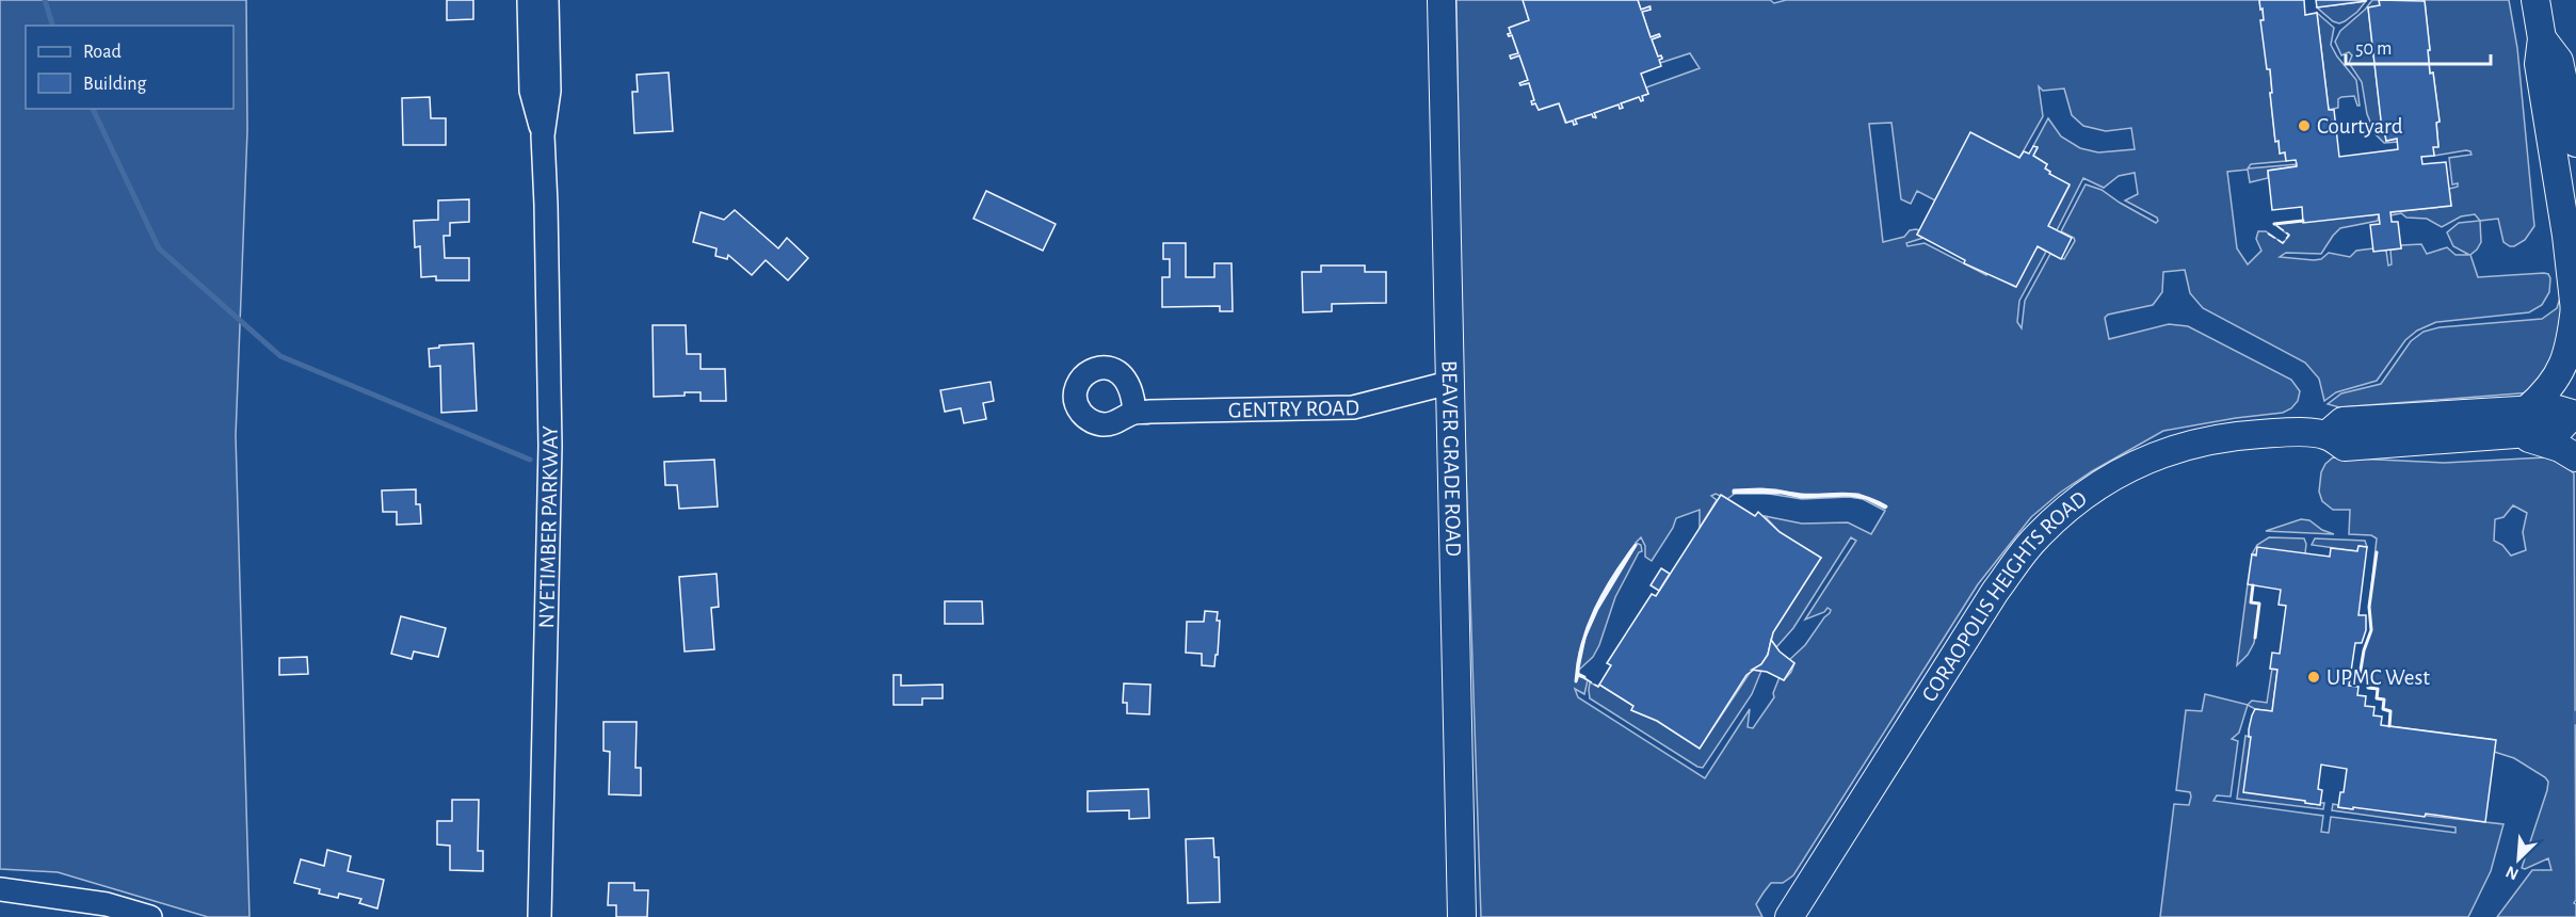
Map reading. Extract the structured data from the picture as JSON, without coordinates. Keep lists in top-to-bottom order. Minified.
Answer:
{"streets":{"main road":["BEAVER GRADE ROAD","CORAOPOLIS HEIGHTS ROAD"],"street":["GENTRY ROAD","NYETIMBER PARKWAY"]},"crossings":[["GENTRY ROAD","BEAVER GRADE ROAD"]],"places":["Courtyard","UPMC West"],"legend":["Road","Building"],"scale_bar":"50 m","north":"bottom left"}
